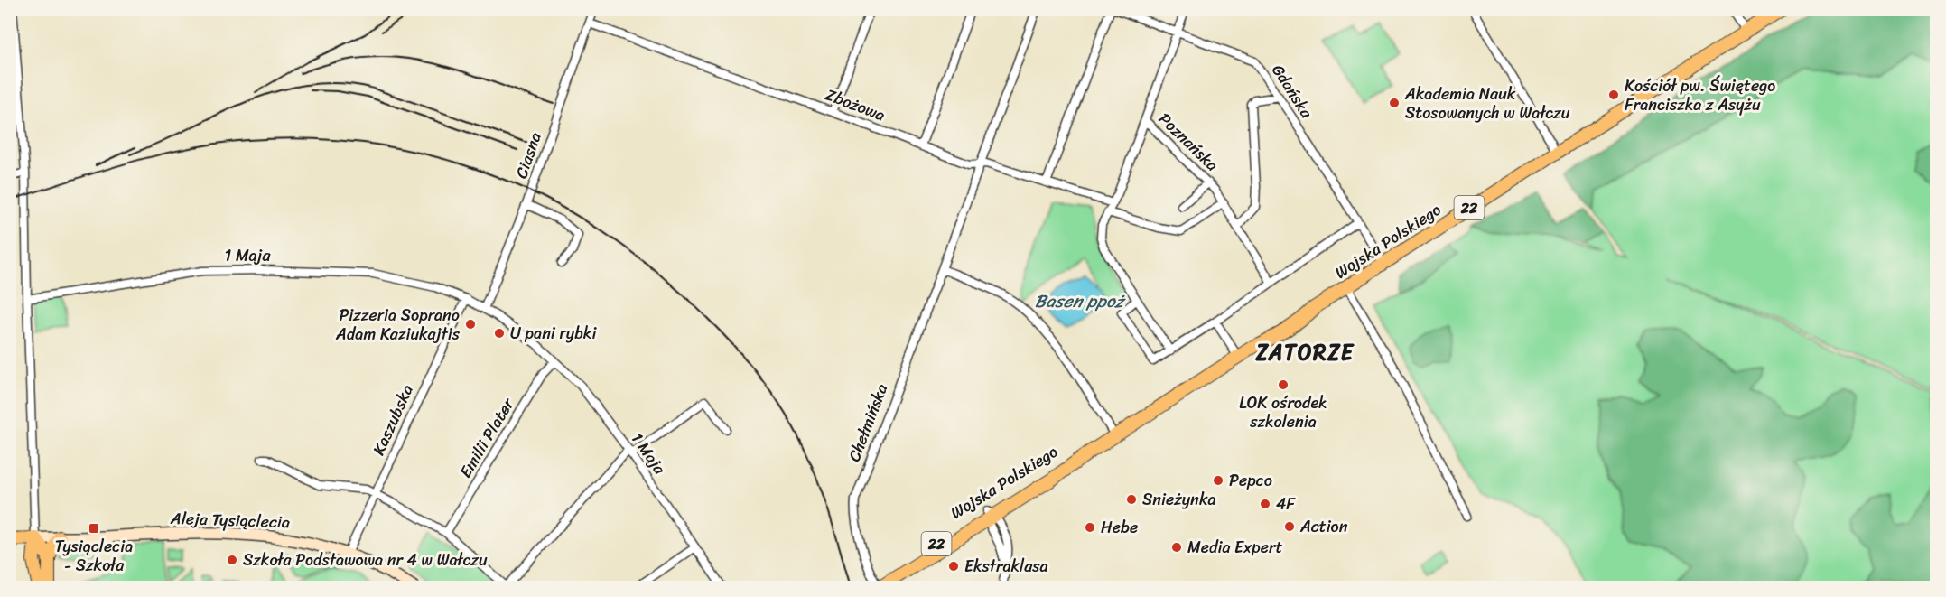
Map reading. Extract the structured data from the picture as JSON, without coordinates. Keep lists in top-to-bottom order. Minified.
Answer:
{"streets":{"main road":["22","Wojska Polskiego"],"street":["Gdańska","Zbożowa","Poznańska","Ciasna","1 Maja","Kaszubska","Chełmińska","Emilii Plater","Aleja Tysiąclecia"]},"crossings":[["Gdańska","Wojska Polskiego"],["Zbożowa","Poznańska"],["Zbożowa","Ciasna"],["Zbożowa","Chełmińska"],["Ciasna","1 Maja"],["Wojska Polskiego","Chełmińska"],["1 Maja","Kaszubska"],["1 Maja","Emilii Plater"],["Kaszubska","Aleja Tysiąclecia"]],"districts":["ZATORZE"],"water":["Basen ppoż"],"places":{"other":["Kościół pw. Świętego Franciszka z Asyżu","Akademia Nauk Stosowanych w Wałczu","Pizzeria Soprano Adam Kaziukajtis","U pani rybki","LOK ośrodek szkolenia","Pepco","Snieżynka","4F","Action","Hebe","Media Expert","Szkoła Podstawowa nr 4 w Wałczu","Ekstraklasa"],"transit":["Tysiąclecia - Szkoła"]}}
